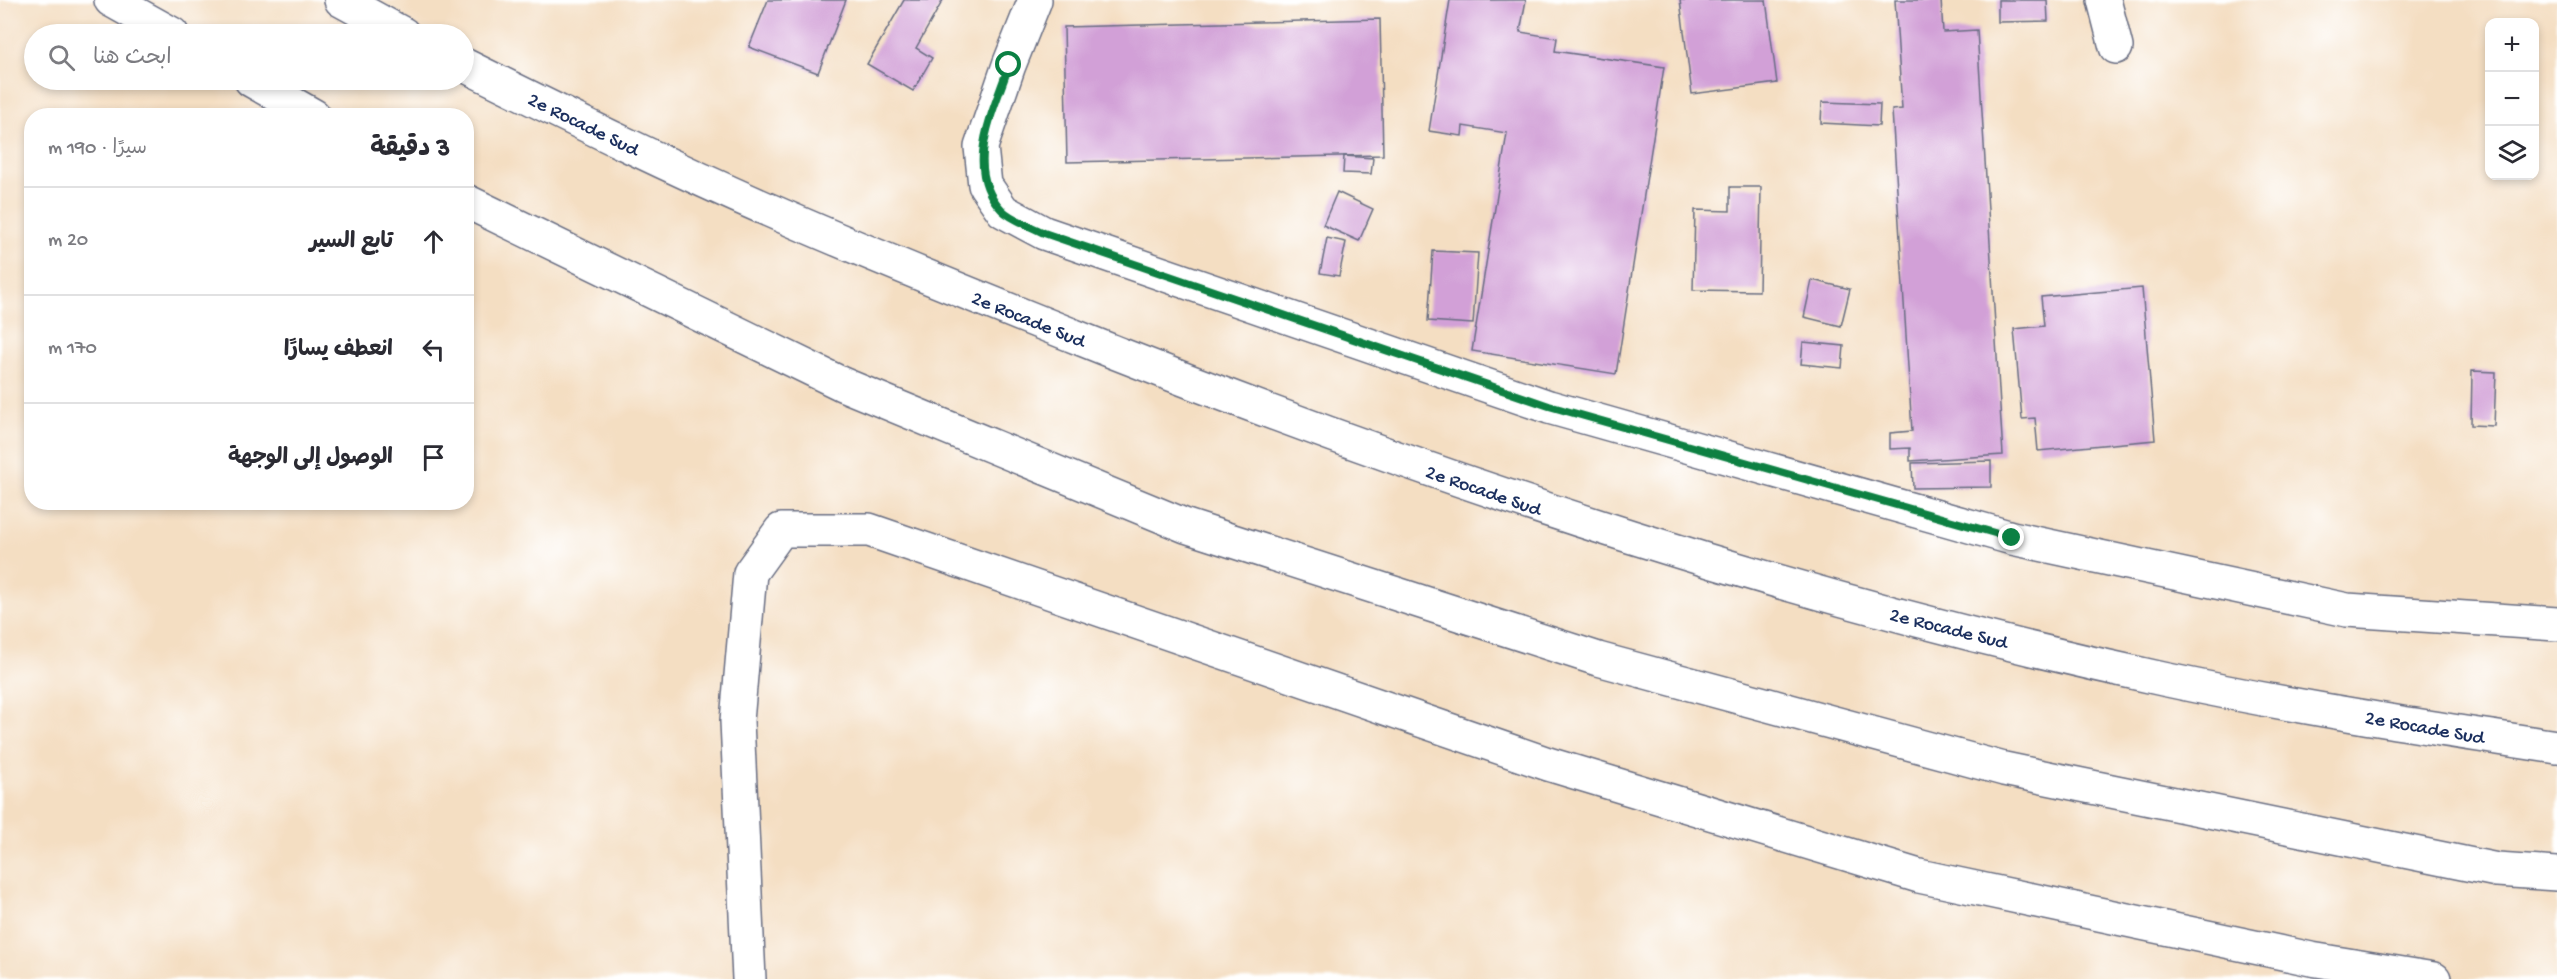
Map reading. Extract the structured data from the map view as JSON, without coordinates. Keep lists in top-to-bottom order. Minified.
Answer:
{"streets":{"main road":["2e Rocade Sud"]},"page":{"map_buttons":["+","−"],"search":"ابحث هنا","heading":["3 دقيقة","سيرًا · 190 m"],"list":[["تابع السير","20 m"],["انعطف يسارًا","170 m"],"الوصول إلى الوجهة"]}}
